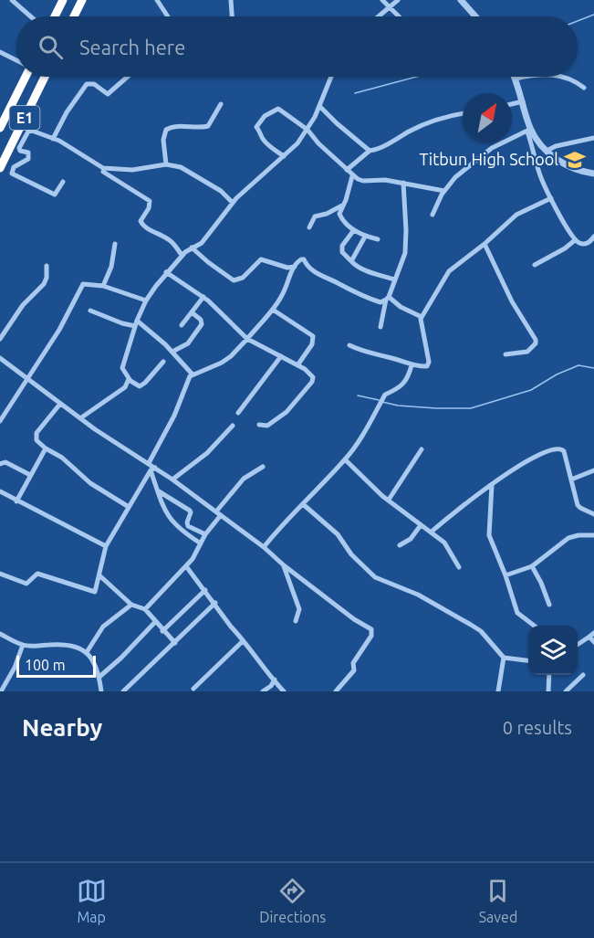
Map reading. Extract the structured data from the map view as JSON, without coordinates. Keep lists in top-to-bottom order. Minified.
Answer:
{"streets":{"highway":["E1"]},"places":{"school or university":["Titbun High School"]},"scale_bar":"100 m","north":"top right","page":{"search":"Search here","scale":"100 m","heading":["Nearby","0 results"],"nav":["Map","Directions","Saved"]}}
